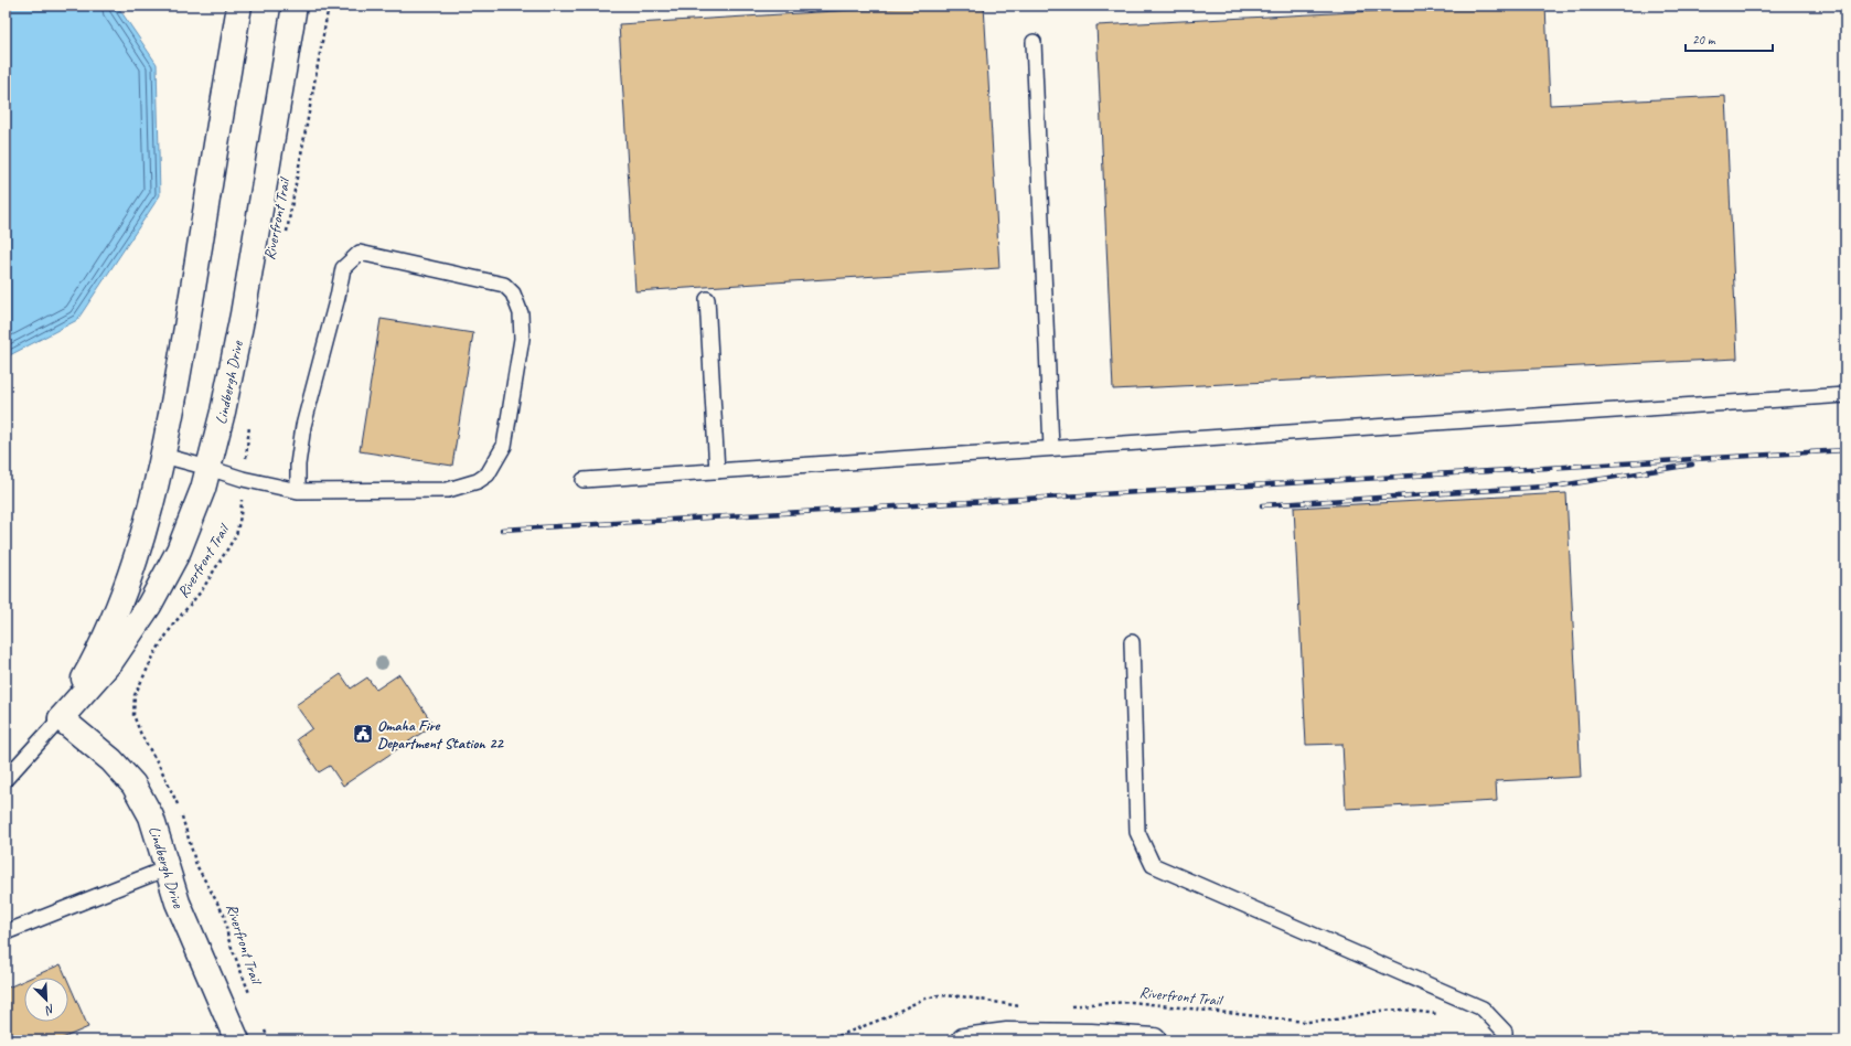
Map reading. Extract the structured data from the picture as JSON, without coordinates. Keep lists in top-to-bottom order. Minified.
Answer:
{"streets":{"street":["Lindbergh Drive"],"path":["Riverfront Trail"]},"places":{"public building":["Omaha Fire Department Station 22"]},"scale_bar":"20 m","north":"bottom right"}
